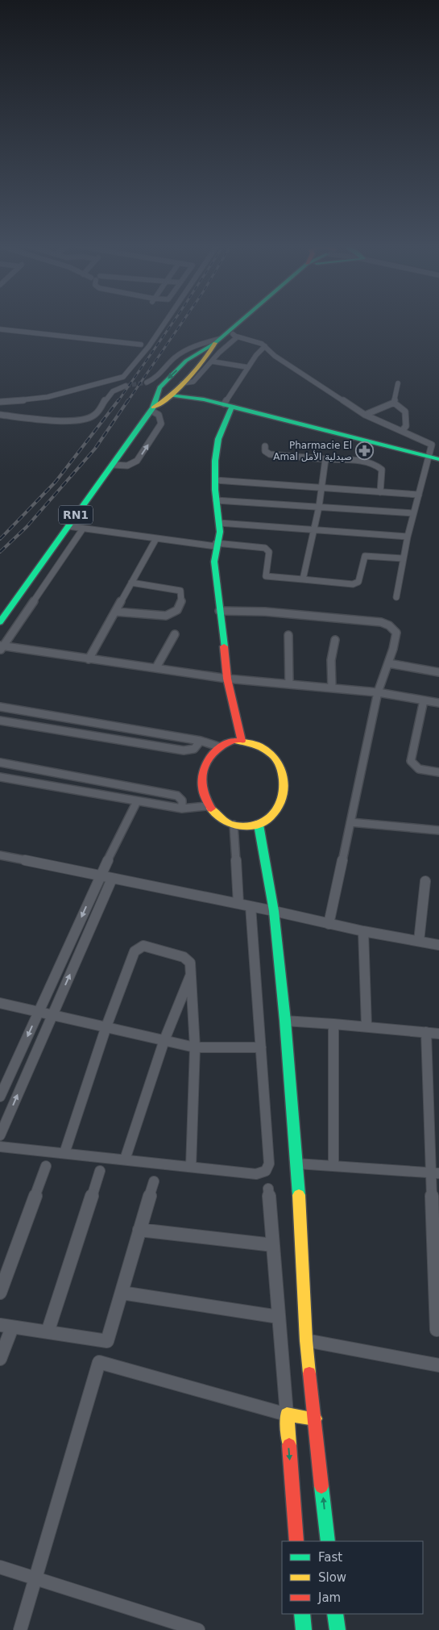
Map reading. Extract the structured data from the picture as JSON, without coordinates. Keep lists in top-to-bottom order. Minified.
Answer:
{"streets":{"street":["RN1"]},"places":{"pharmacy":["Pharmacie El Amal صيدلية الأمل"]},"legend":["Fast","Slow","Jam"]}
